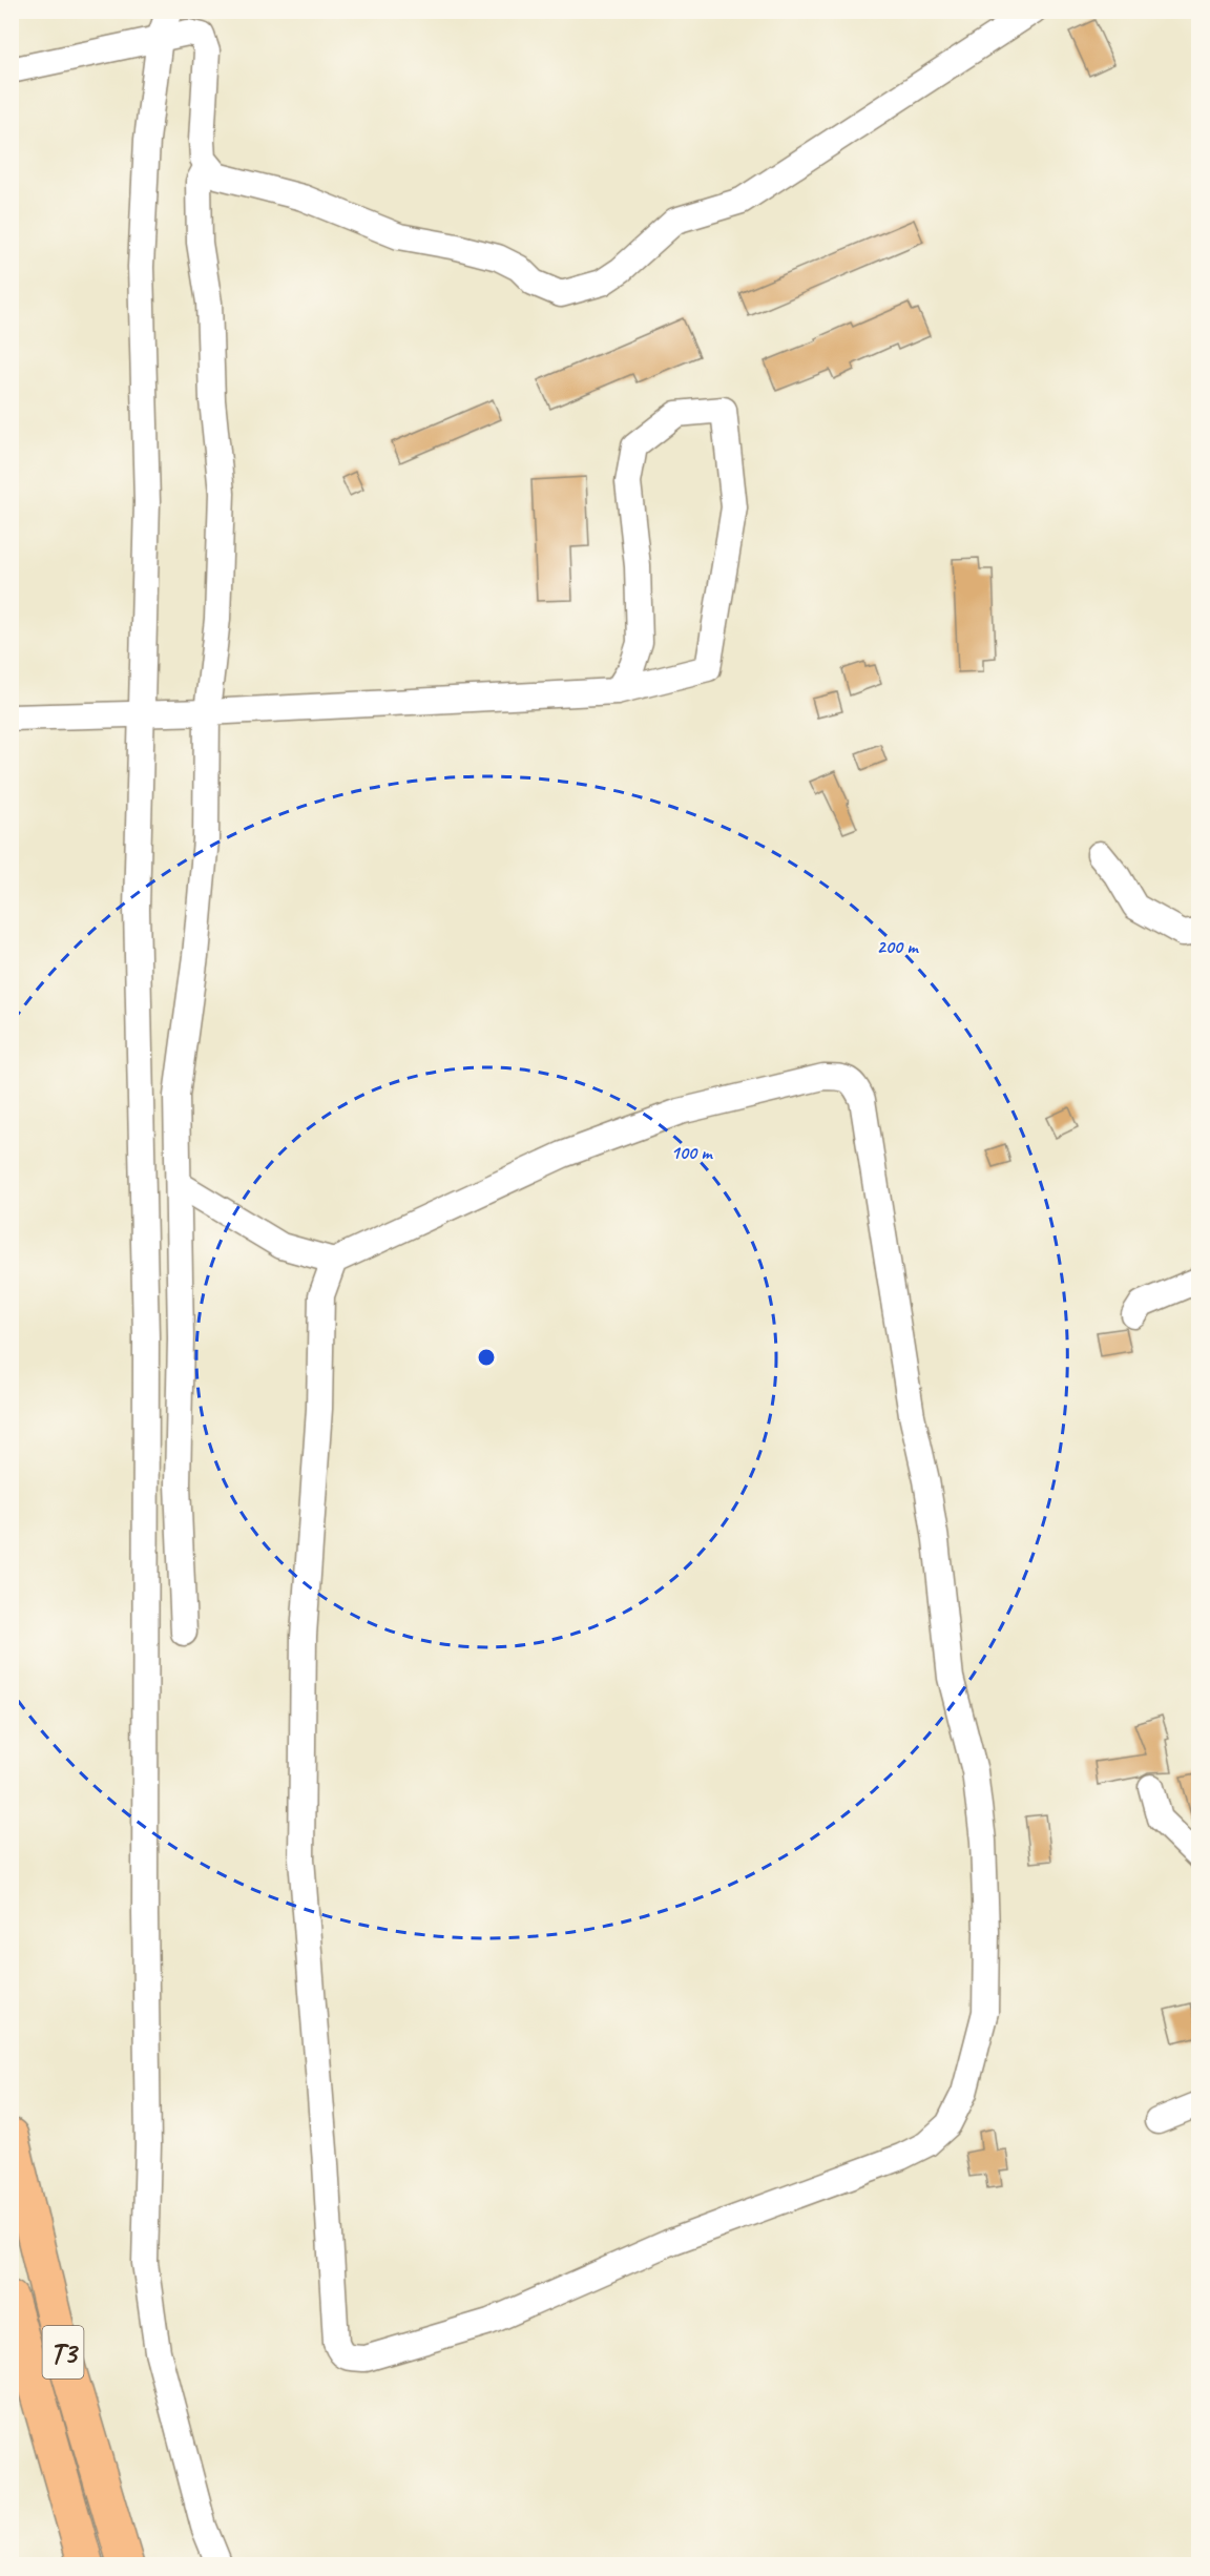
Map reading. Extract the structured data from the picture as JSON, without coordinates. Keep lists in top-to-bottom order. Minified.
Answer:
{"streets":{"highway":["T3"]},"rings":["200 m","100 m"]}
